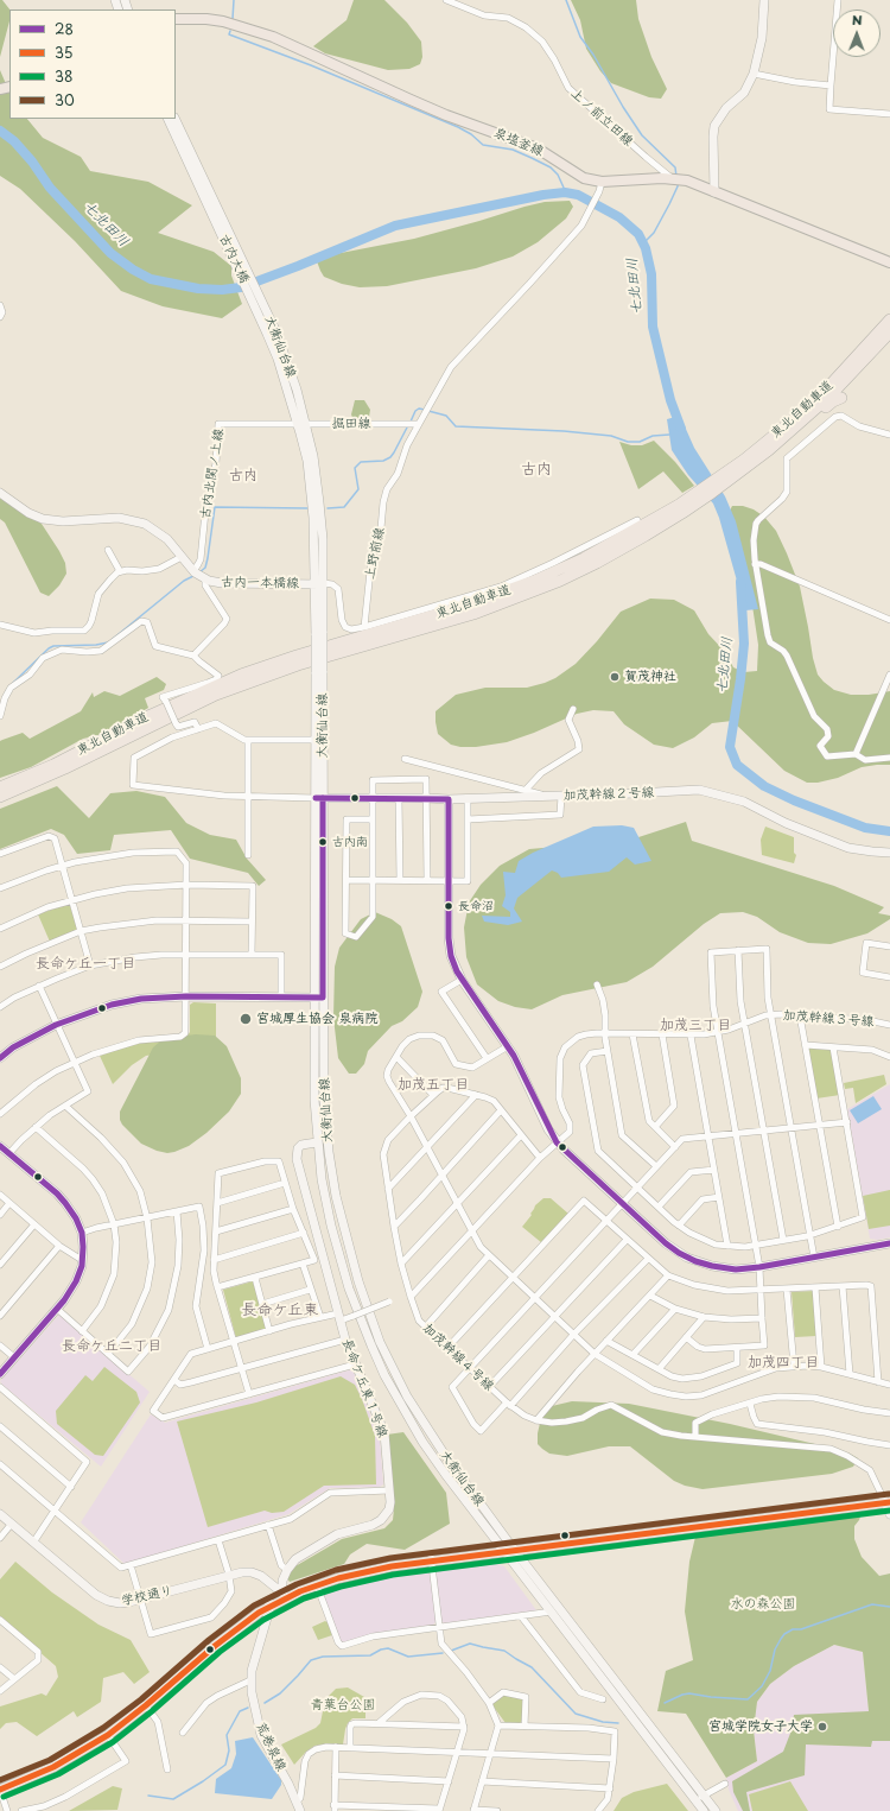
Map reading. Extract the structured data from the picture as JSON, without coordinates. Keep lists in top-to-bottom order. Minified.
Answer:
{"streets":{"highway":["東北自動車道"],"main road":["泉塩釜線"],"street":["上ノ前立田線","古内大橋","大衡仙台線","掘田線","古内北関ノ上線","上野前線","古内一本橋線","加茂幹線２号線","加茂幹線３号線","加茂幹線４号線","長命ケ丘東１号線","学校通り","荒巻泉線"]},"crossings":[["上ノ前立田線","泉塩釜線"],["泉塩釜線","上野前線"],["古内大橋","大衡仙台線"],["大衡仙台線","掘田線"],["大衡仙台線","古内北関ノ上線"],["大衡仙台線","古内一本橋線"],["大衡仙台線","加茂幹線２号線"],["大衡仙台線","長命ケ丘東１号線"],["掘田線","古内北関ノ上線"],["掘田線","上野前線"],["古内北関ノ上線","古内一本橋線"]],"districts":["古内","古内","長命ケ丘一丁目","加茂三丁目","加茂五丁目","長命ケ丘東","長命ケ丘二丁目","加茂四丁目"],"water":["七北田川"],"parks":["水の森公園","青葉台公園"],"places":["賀茂神社","古内南","長命沼","宮城厚生協会 泉病院","宮城学院女子大学"],"lines":["transit line 28","transit line 30","transit line 35","transit line 38"],"legend":["28","35","38","30"],"north":"top"}
